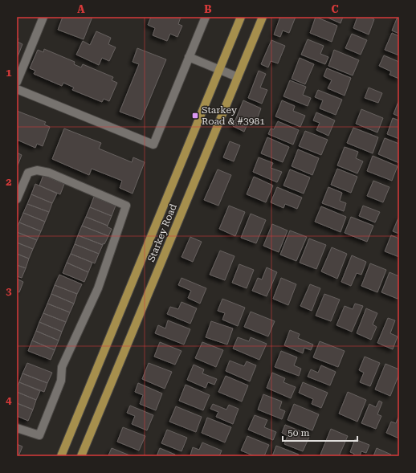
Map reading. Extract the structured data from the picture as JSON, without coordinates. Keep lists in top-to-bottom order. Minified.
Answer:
{"streets":{"main road":["Starkey Road"]},"places":{"transit":["Starkey Road & #3981"]},"scale_bar":"50 m","grid":{"columns":["A","B","C"],"rows":["1","2","3","4"]}}
